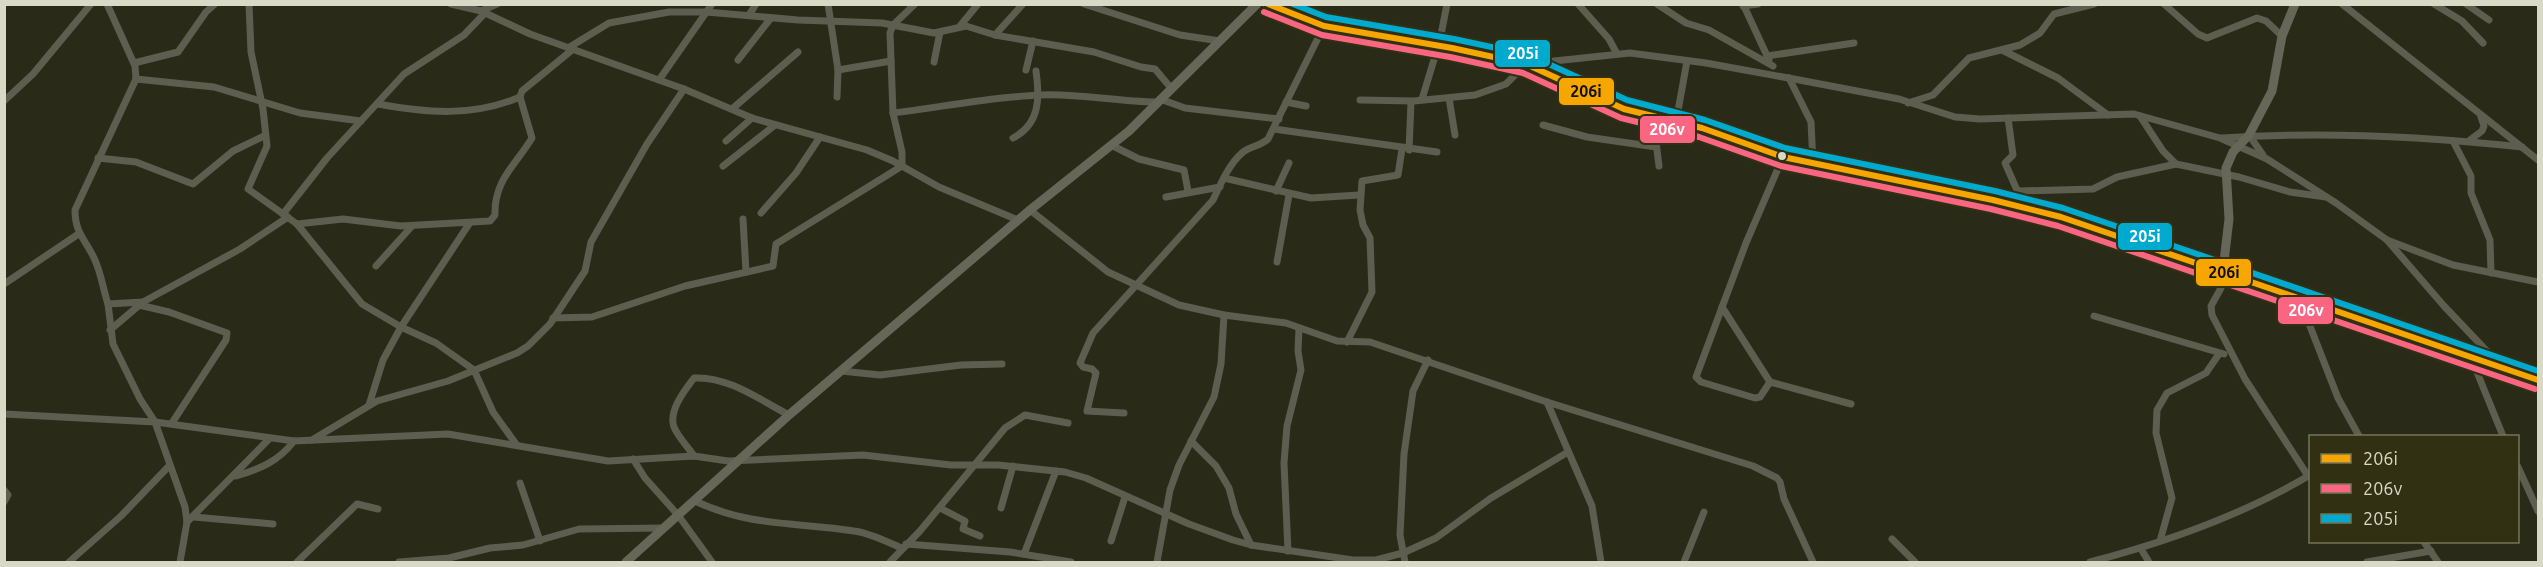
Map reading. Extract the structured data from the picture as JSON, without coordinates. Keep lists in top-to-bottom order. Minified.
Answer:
{"lines":["transit line 206i","transit line 205i","transit line 206v"],"legend":["206i","206v","205i"]}
